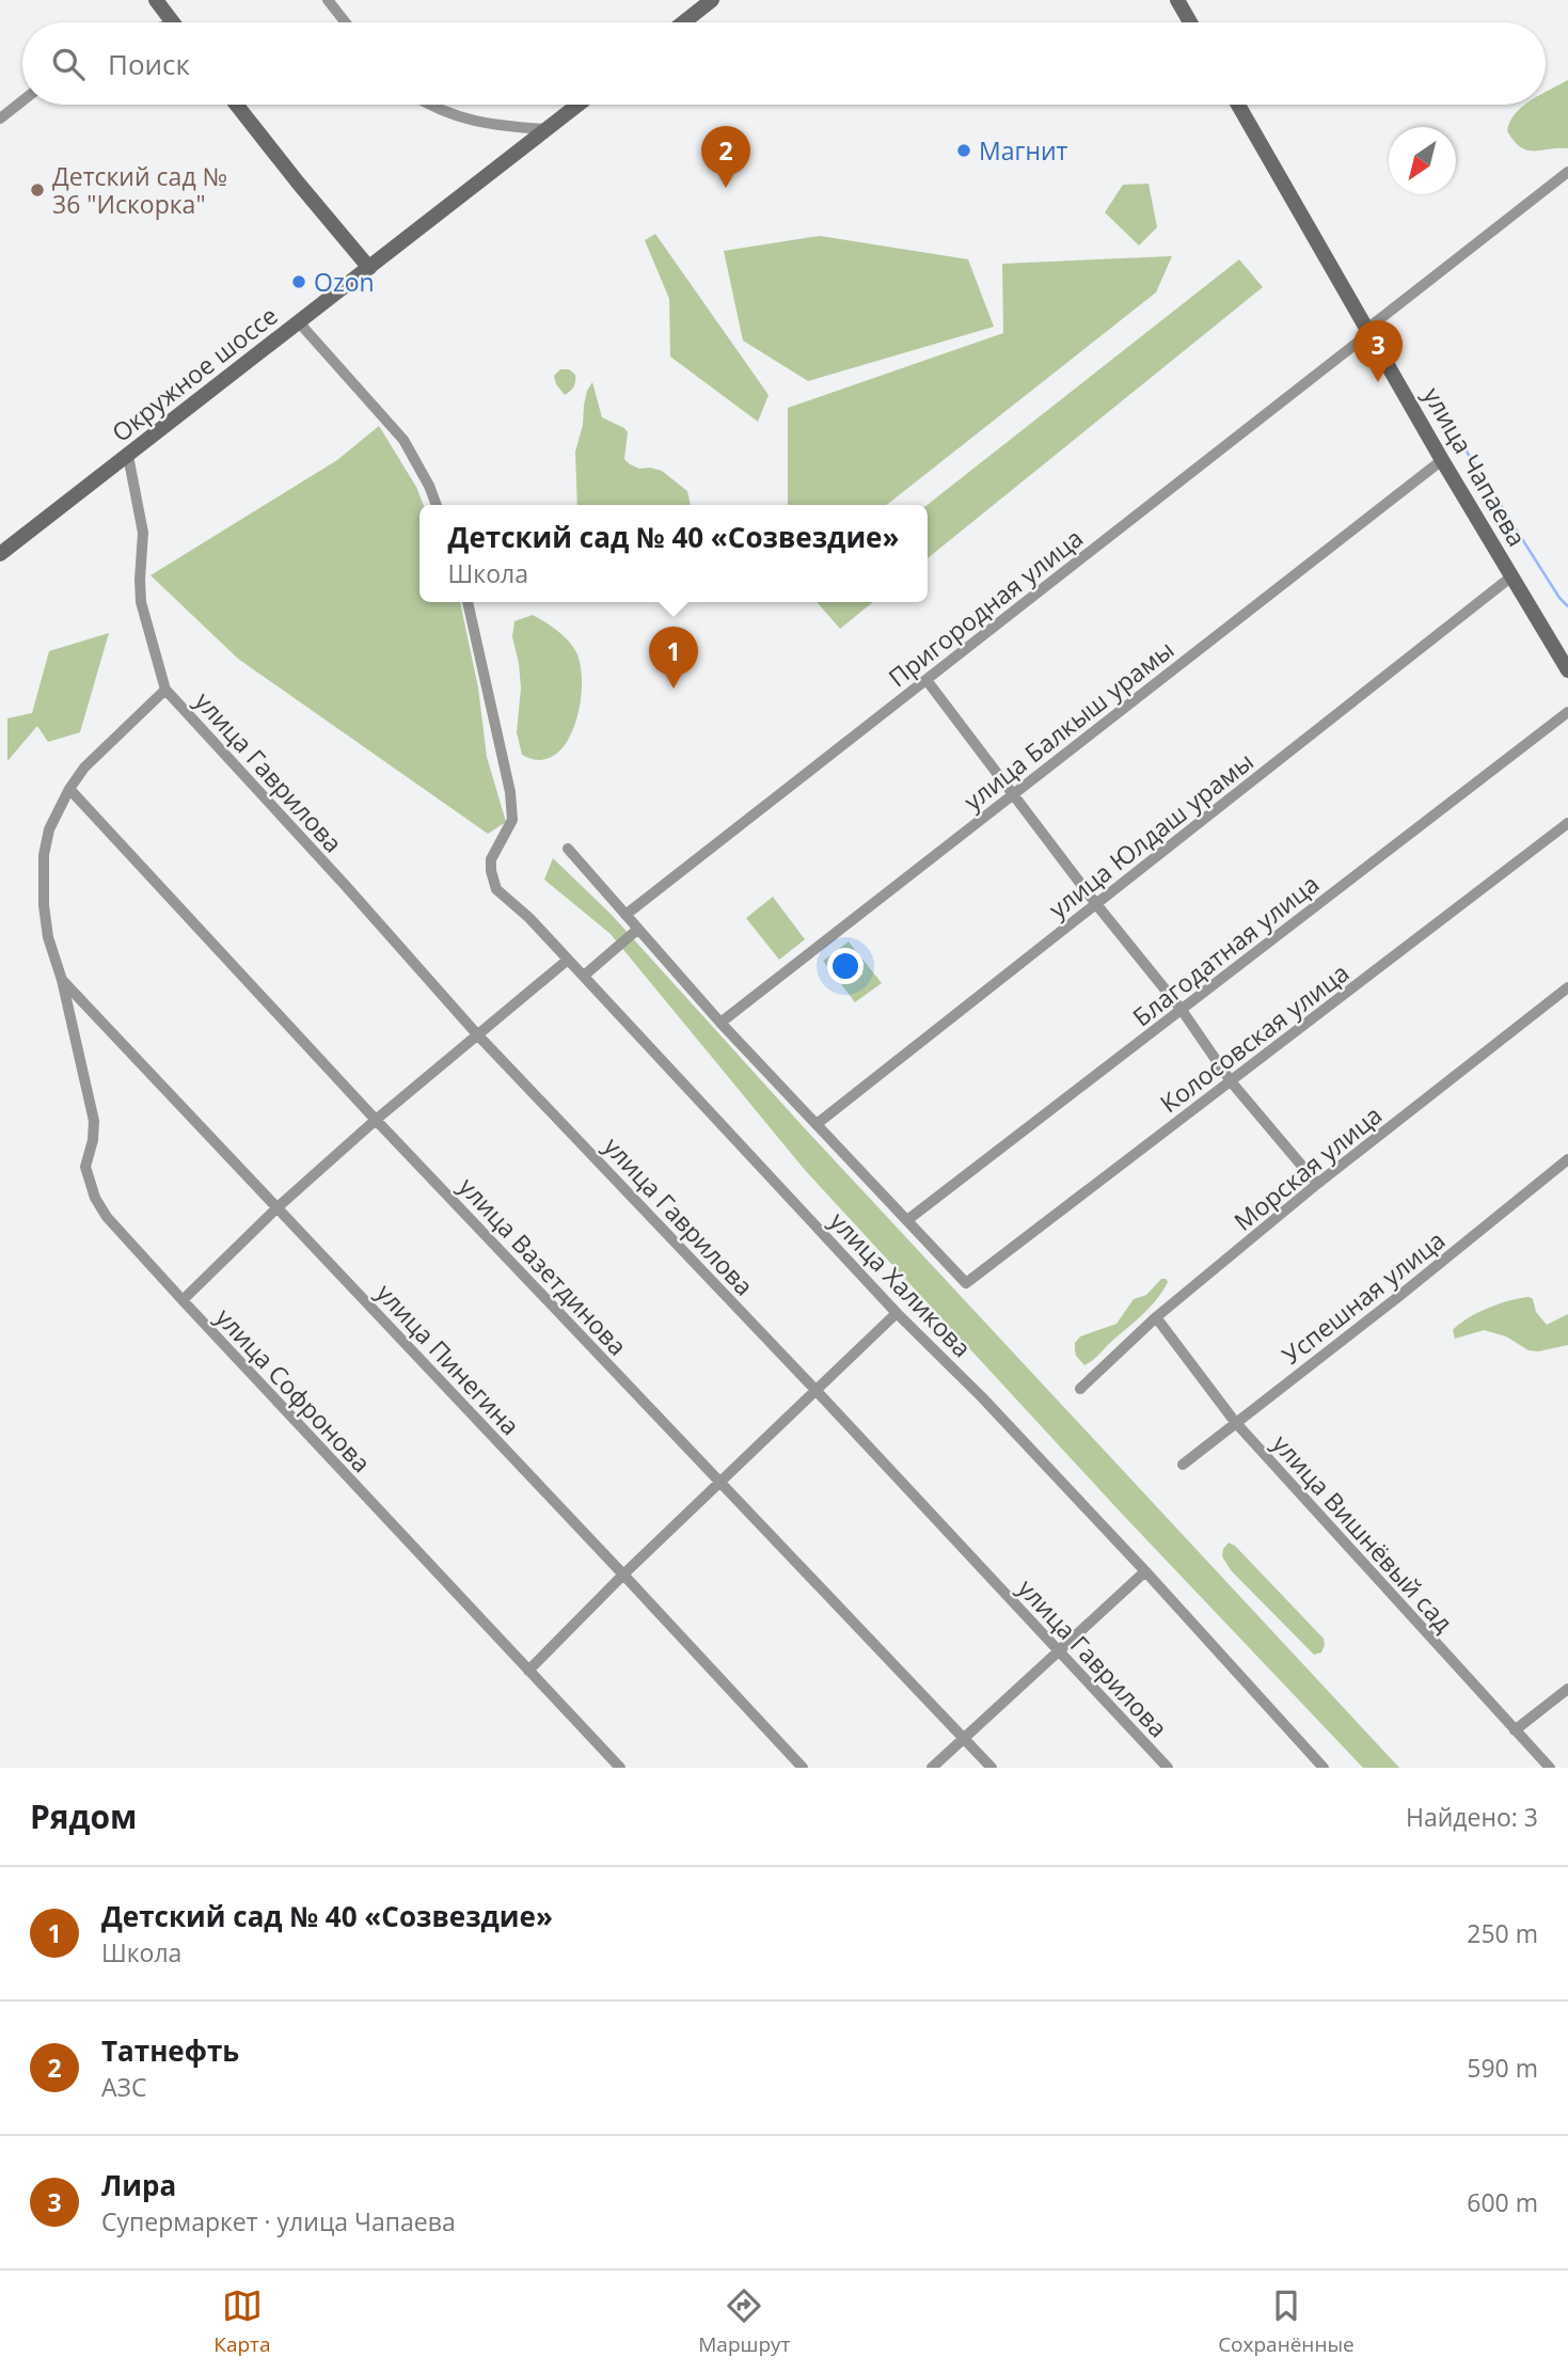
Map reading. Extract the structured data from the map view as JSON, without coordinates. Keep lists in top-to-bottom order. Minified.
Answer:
{"streets":{"street":["Окружное шоссе","улица Чапаева","Пригородная улица","улица Балкыш урамы","улица Гаврилова","улица Юлдаш урамы","Благодатная улица","Колосовская улица","Морская улица","улица Вазетдинова","улица Халикова","Успешная улица","улица Пинегина","улица Софронова","улица Вишнёвый сад"]},"crossings":[["улица Чапаева","Пригородная улица"],["улица Чапаева","улица Балкыш урамы"],["улица Чапаева","улица Юлдаш урамы"],["улица Гаврилова","улица Софронова"],["Благодатная улица","Колосовская улица"],["Морская улица","улица Вишнёвый сад"],["улица Вазетдинова","улица Софронова"],["Успешная улица","улица Вишнёвый сад"],["улица Пинегина","улица Софронова"]],"places":["Магнит","Детский сад № 36 \"Искорка\"","Ozon"],"north":"bottom left","page":{"search":"Поиск","pins":["2","3","1"],"popup":["Детский сад № 40 «Созвездие»","Школа"],"heading":["Рядом","Найдено: 3"],"list":[{"mark":"1","name":"Детский сад № 40 «Созвездие»","note":"Школа","value":"250 m"},{"mark":"2","name":"Татнефть","note":"АЗС","value":"590 m"},{"mark":"3","name":"Лира","note":"Супермаркет · улица Чапаева","value":"600 m"}],"nav":["Карта","Маршрут","Сохранённые"]}}
